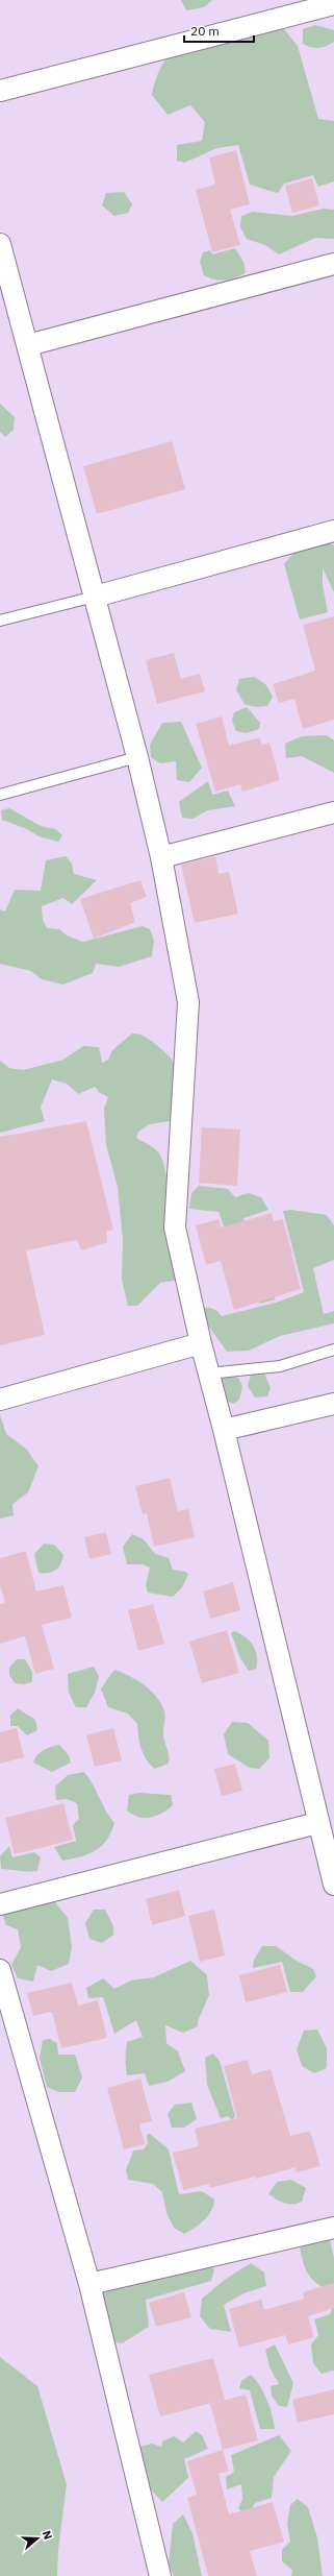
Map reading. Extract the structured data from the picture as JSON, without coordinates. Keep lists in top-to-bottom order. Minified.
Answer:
{"scale_bar":"20 m","north":"right"}
